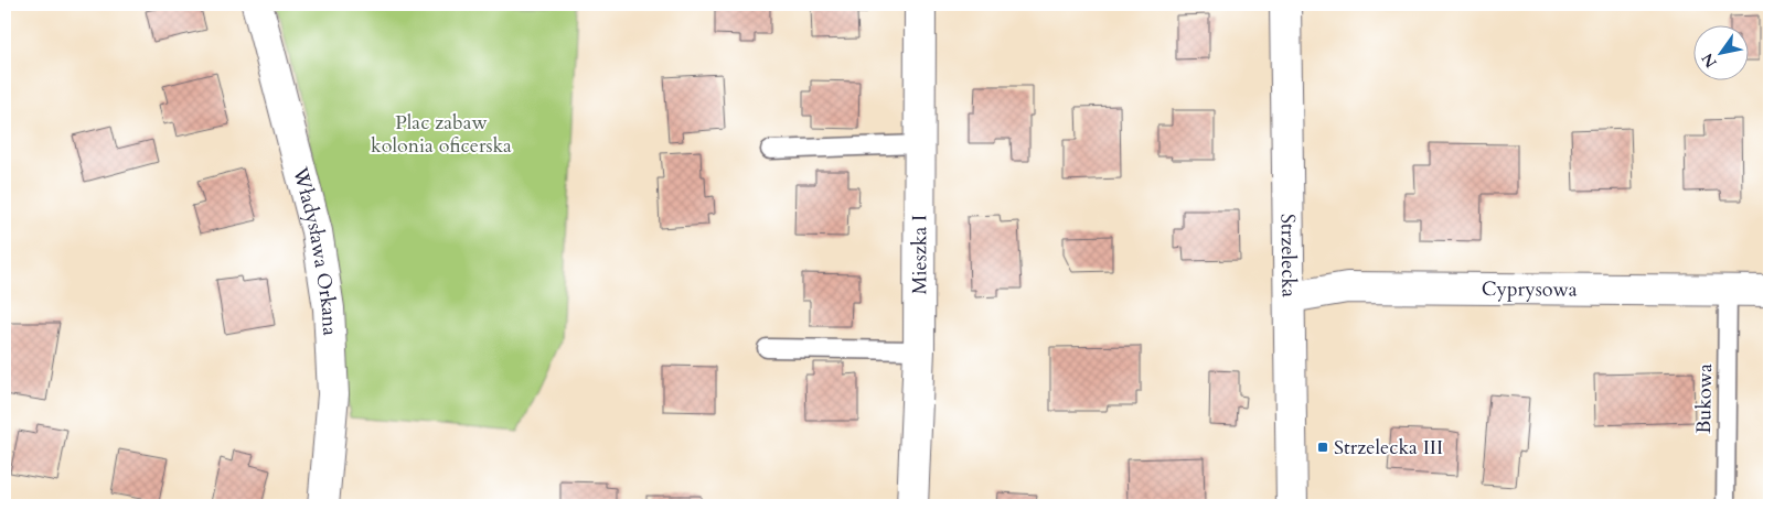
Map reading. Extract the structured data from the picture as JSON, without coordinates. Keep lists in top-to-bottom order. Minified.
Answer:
{"streets":{"street":["Władysława Orkana","Strzelecka","Mieszka I","Cyprysowa"],"lane":["Bukowa"]},"crossings":[["Strzelecka","Cyprysowa"],["Cyprysowa","Bukowa"]],"parks":["Plac zabaw kolonia oficerska"],"places":{"transit":["Strzelecka III"]},"north":"bottom left"}
